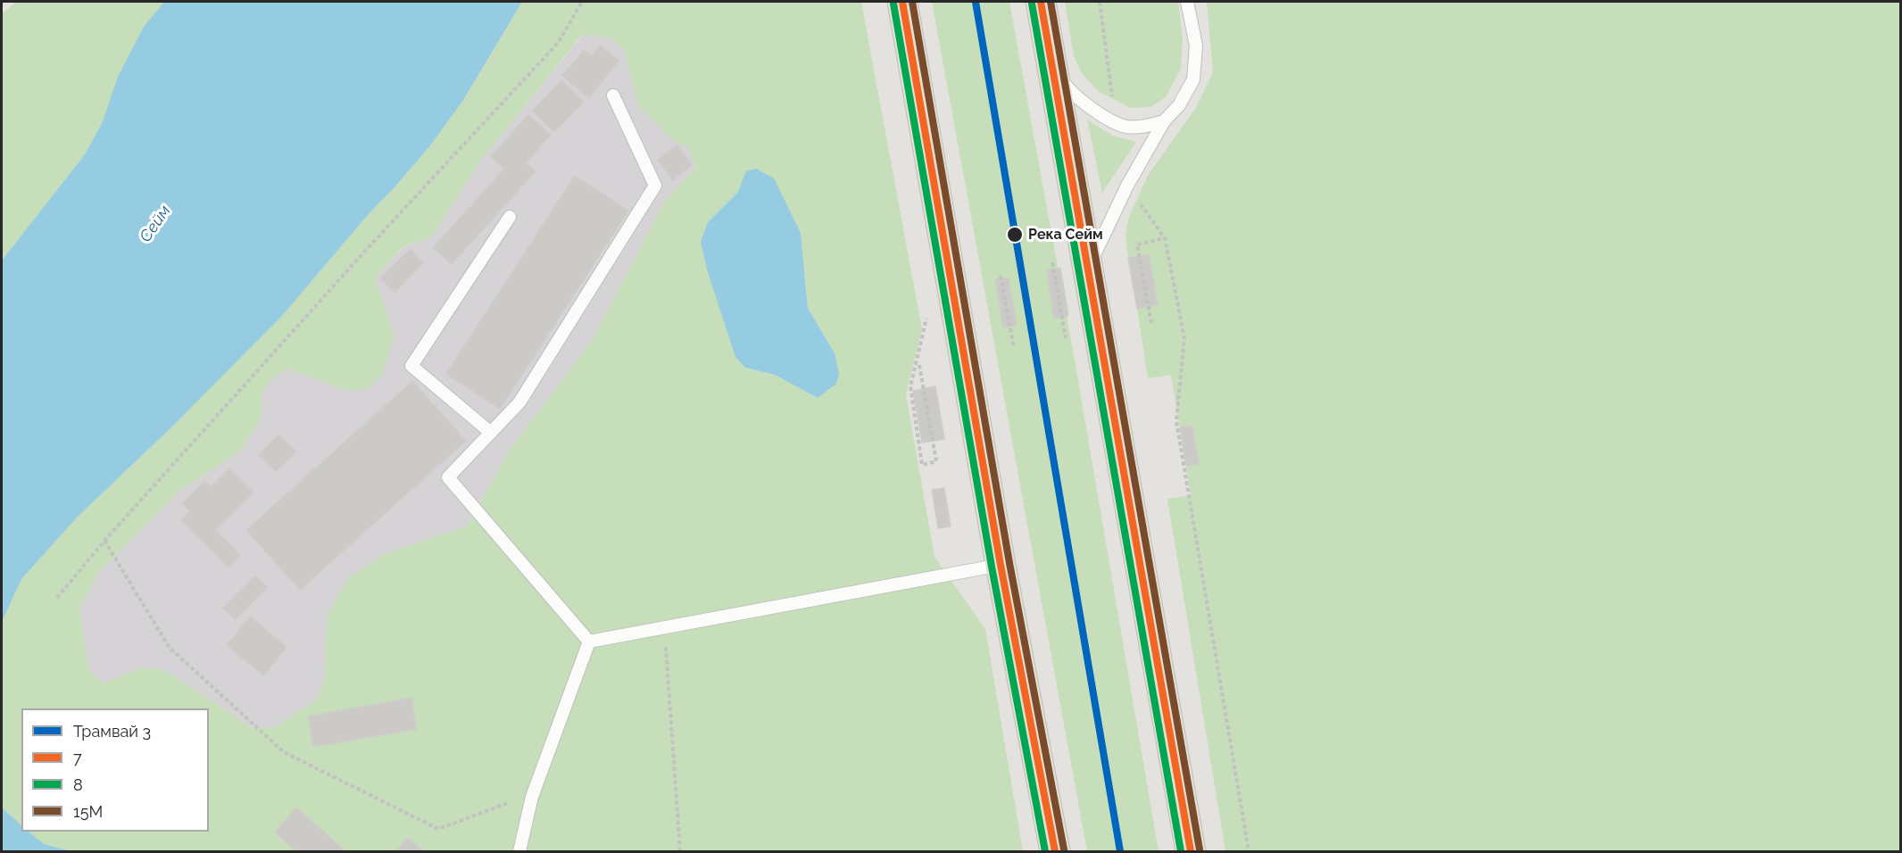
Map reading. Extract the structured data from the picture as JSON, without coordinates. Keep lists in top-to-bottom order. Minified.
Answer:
{"water":["Сейм"],"places":["Река Сейм"],"lines":["tram line 3","transit line 7","transit line 15М","transit line 8"],"legend":["Трамвай 3","7","8","15М"]}
